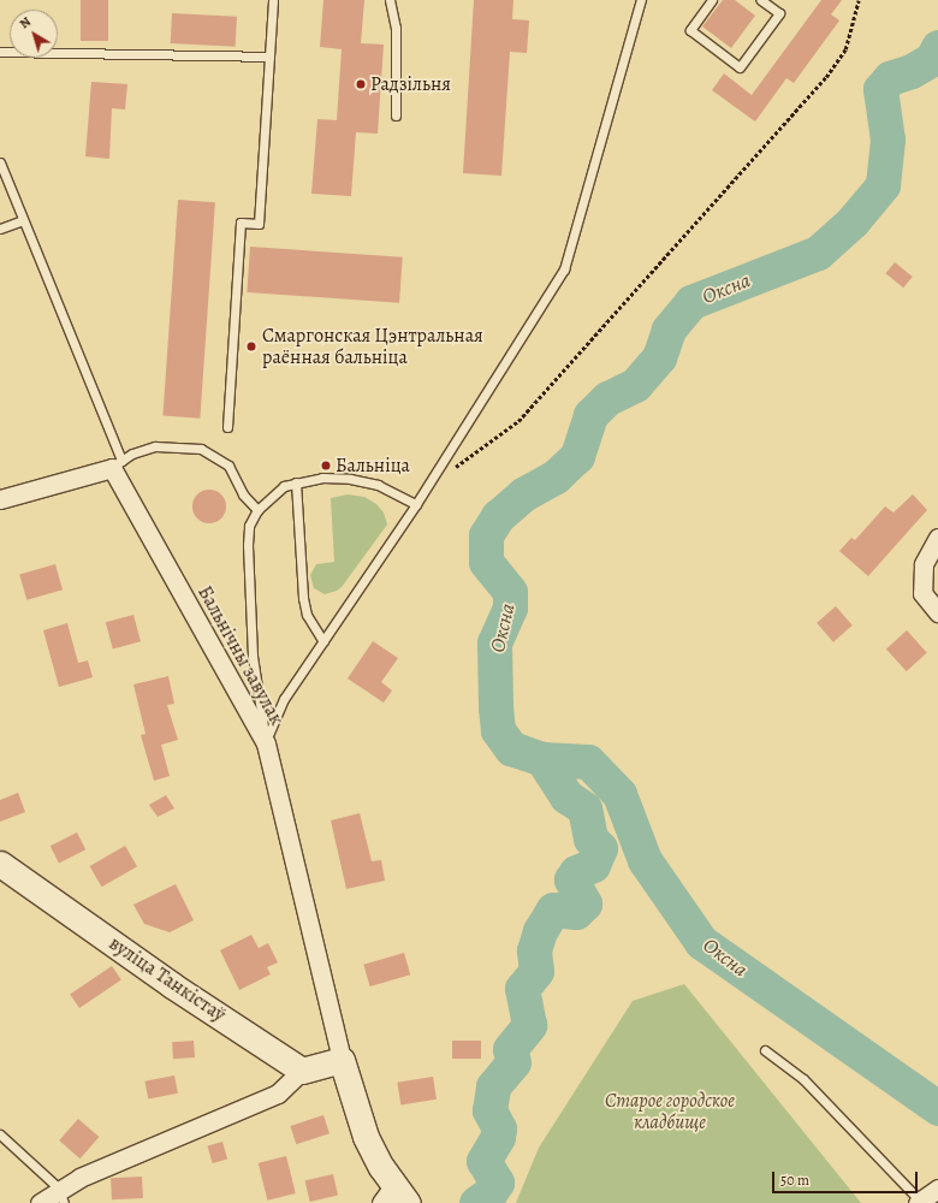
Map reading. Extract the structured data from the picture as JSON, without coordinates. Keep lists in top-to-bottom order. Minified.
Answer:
{"streets":{"street":["Бальнічны завулак","вуліца Танкістаў"]},"water":["Оксна"],"parks":["Старое городское кладбище"],"places":["Радзільня","Смаргонская Цэнтральная раённая бальніца","Бальніца"],"scale_bar":"50 m","north":"top left"}
